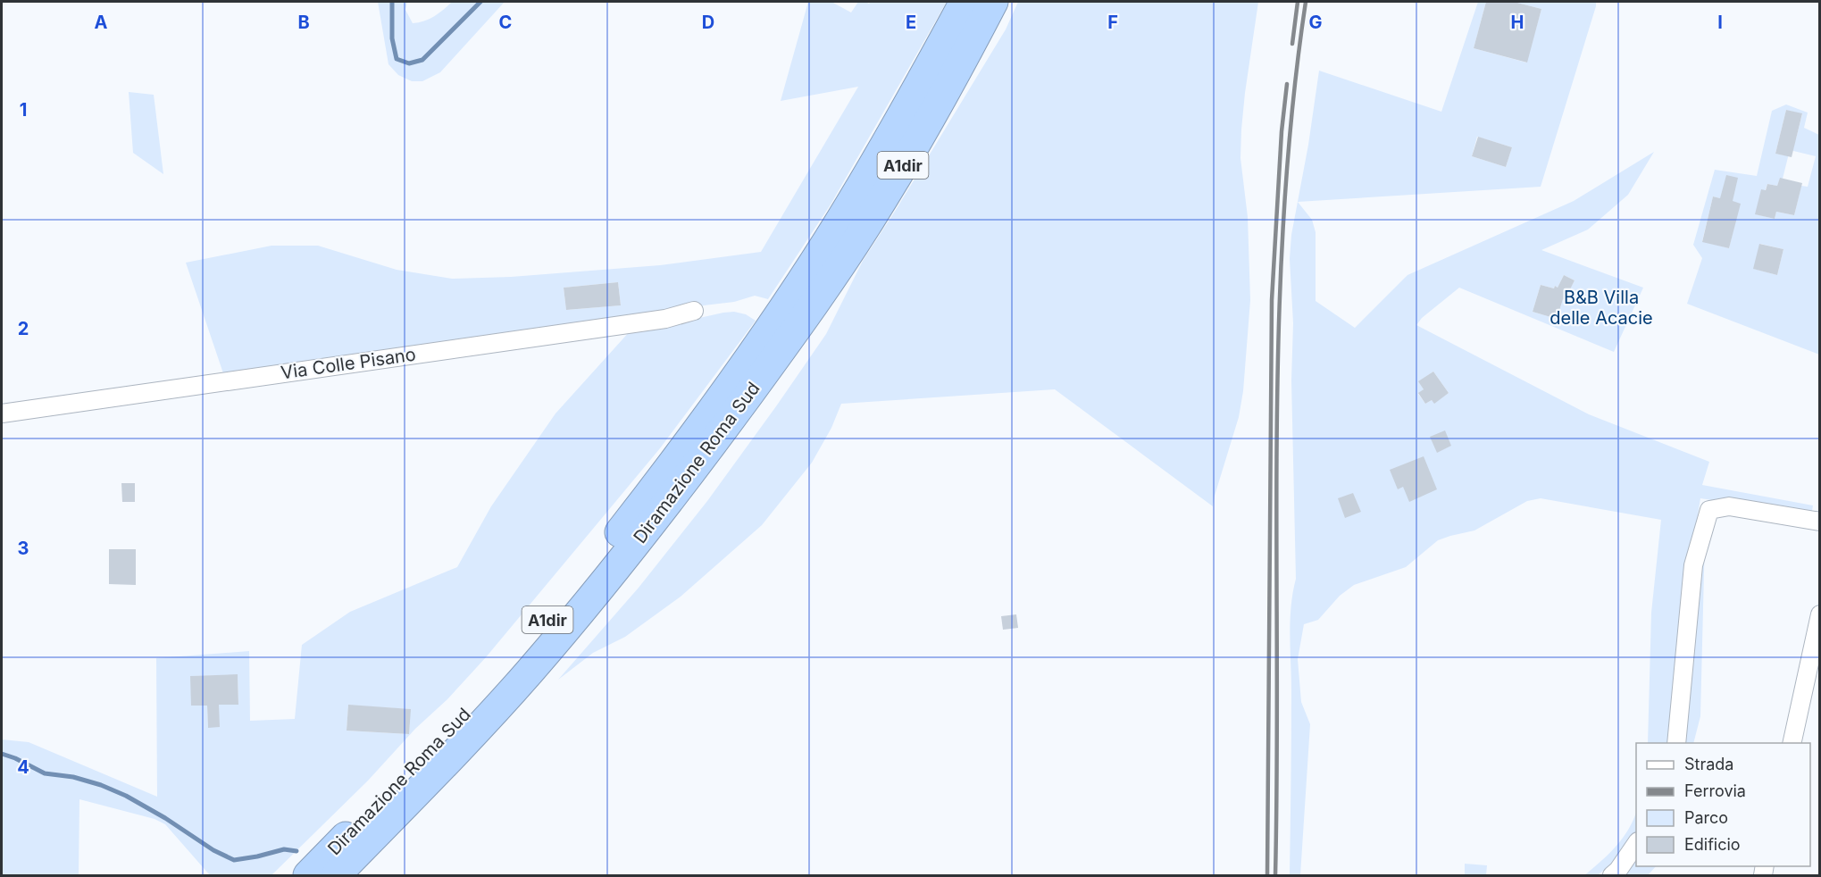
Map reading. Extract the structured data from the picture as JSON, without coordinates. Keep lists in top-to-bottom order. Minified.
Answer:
{"streets":{"highway":["A1dir","Diramazione Roma Sud"],"street":["Via Colle Pisano"]},"parks":["B&B Villa delle Acacie"],"legend":["Strada","Ferrovia","Parco","Edificio"],"grid":{"columns":["A","B","C","D","E","F","G","H","I"],"rows":["1","2","3","4"]}}
